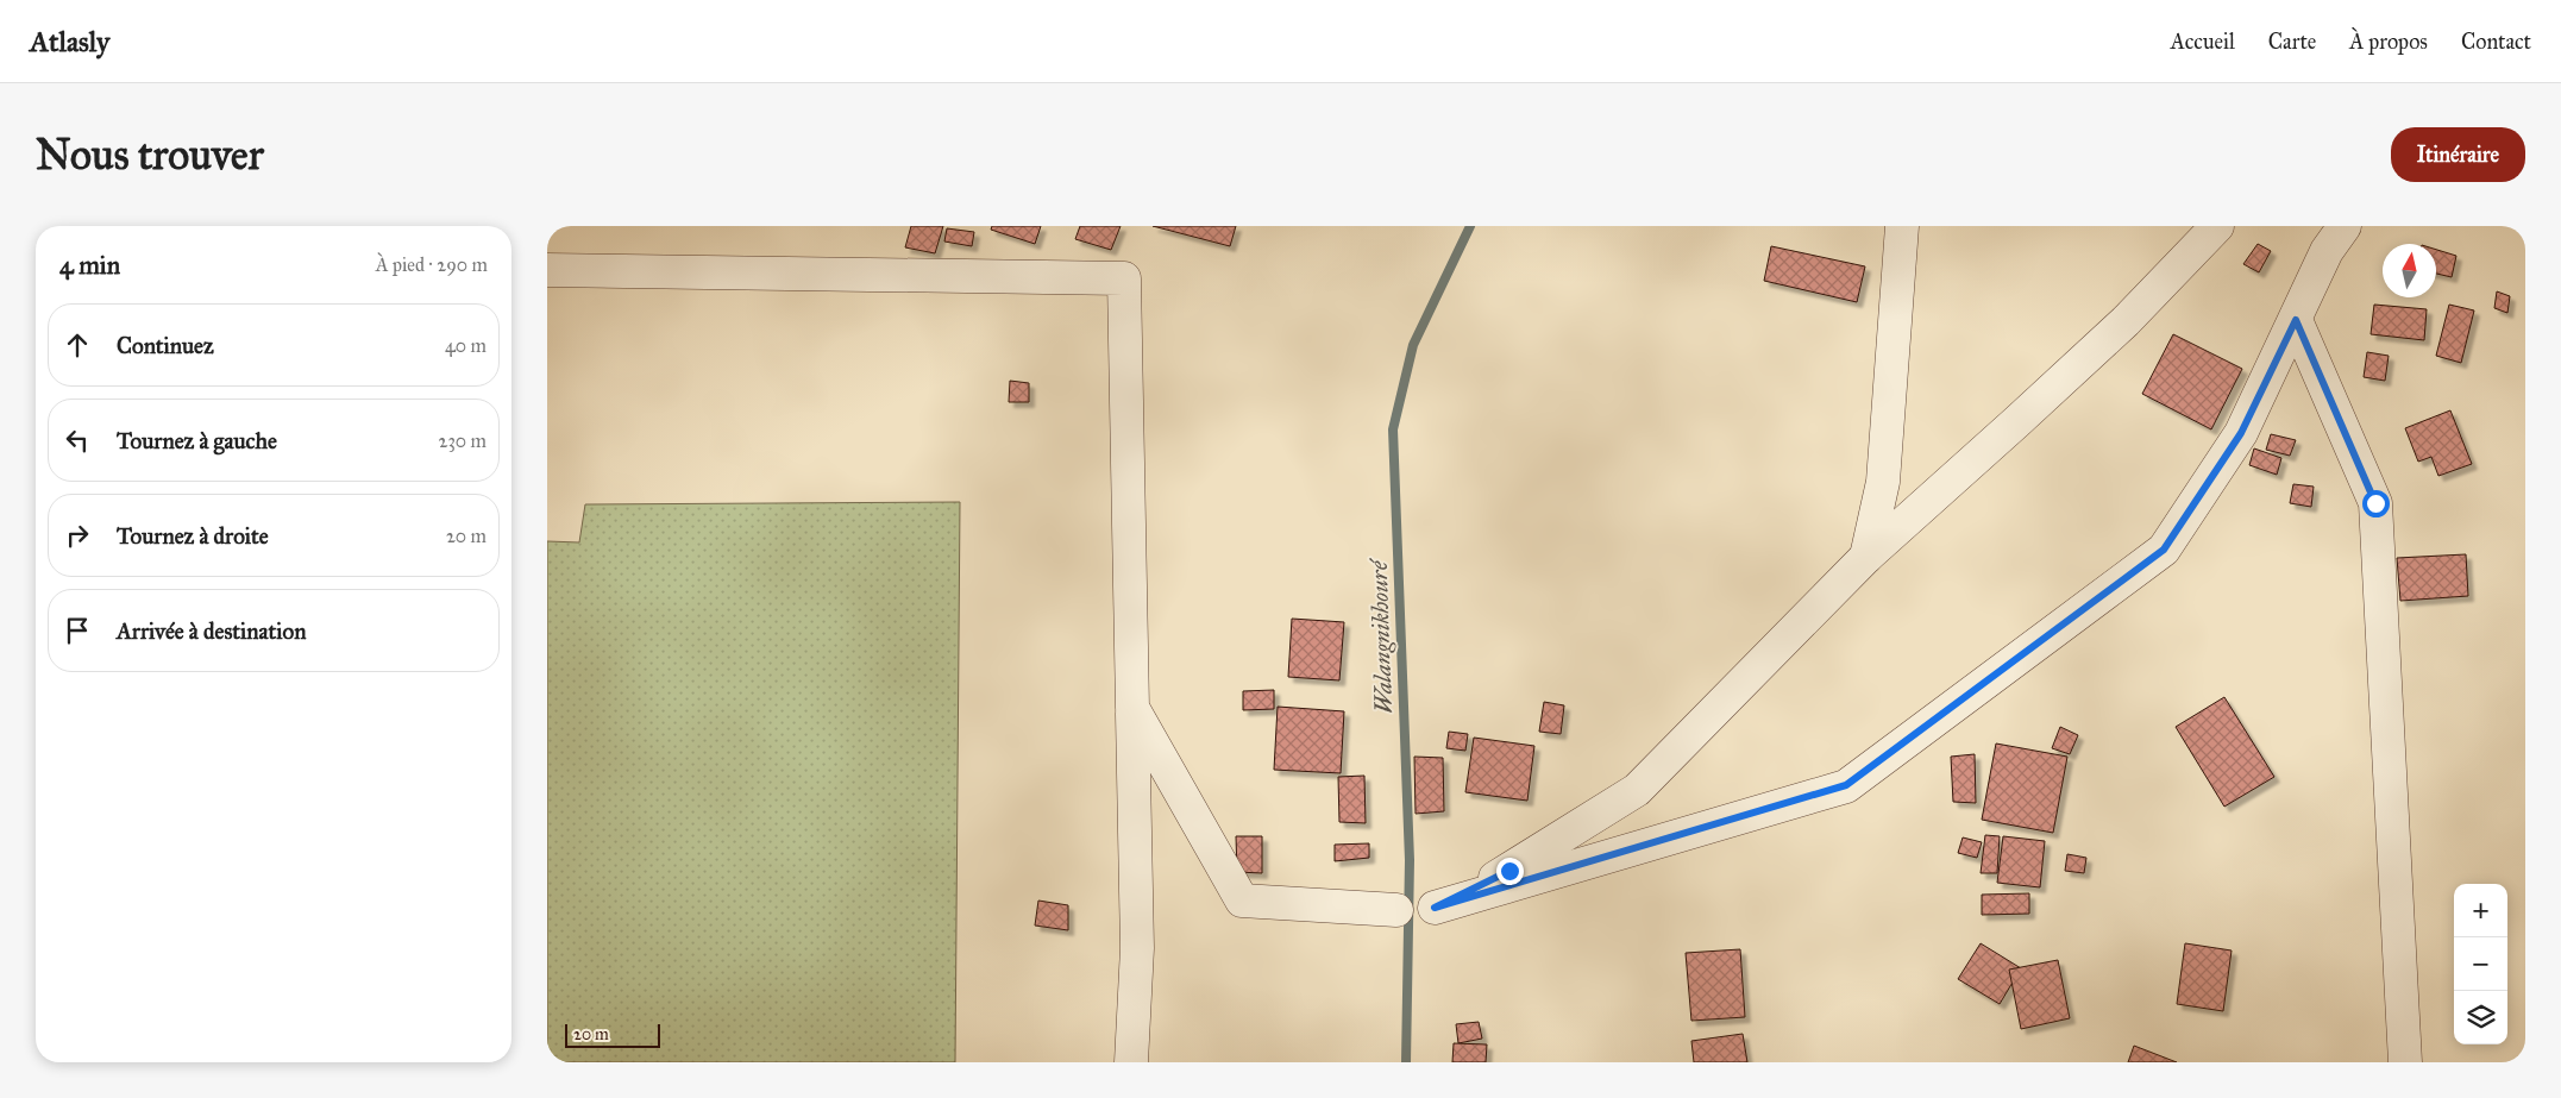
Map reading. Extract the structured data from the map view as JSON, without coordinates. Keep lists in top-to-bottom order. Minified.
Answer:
{"water":["Walangnikhouré"],"scale_bar":"20 m","north":"top","page":{"header":"Atlasly","nav":["Accueil","Carte","À propos","Contact"],"buttons":"Itinéraire","title":"Nous trouver","heading":["4 min","À pied · 290 m"],"list":[["Continuez","40 m"],["Tournez à gauche","230 m"],["Tournez à droite","20 m"],"Arrivée à destination"],"map_buttons":["+","−"],"scale":"20 m"}}
